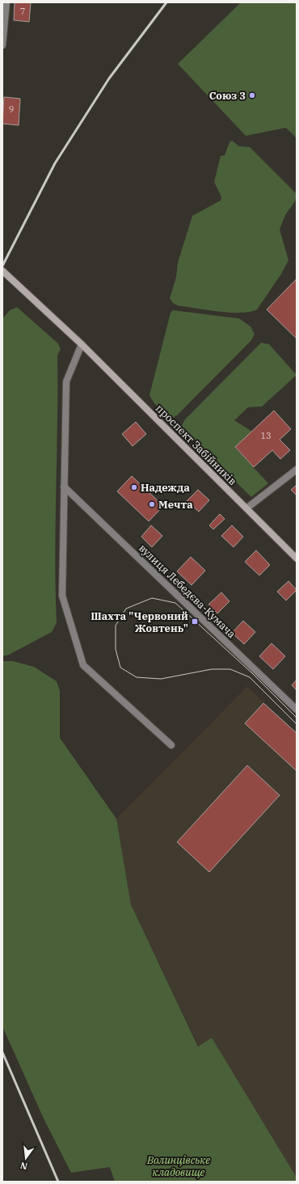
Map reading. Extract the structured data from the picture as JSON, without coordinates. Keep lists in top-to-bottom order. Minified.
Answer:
{"streets":{"main road":["проспект Забійників"],"street":["вулиця Лебедєва-Кумача"]},"parks":["Волинцівське кладовище"],"places":{"other":["Союз 3","Надежда","Мечта"],"transit":["Шахта \"Червоний Жовтень\""]},"house_numbers":["7","9","13"],"north":"bottom"}
